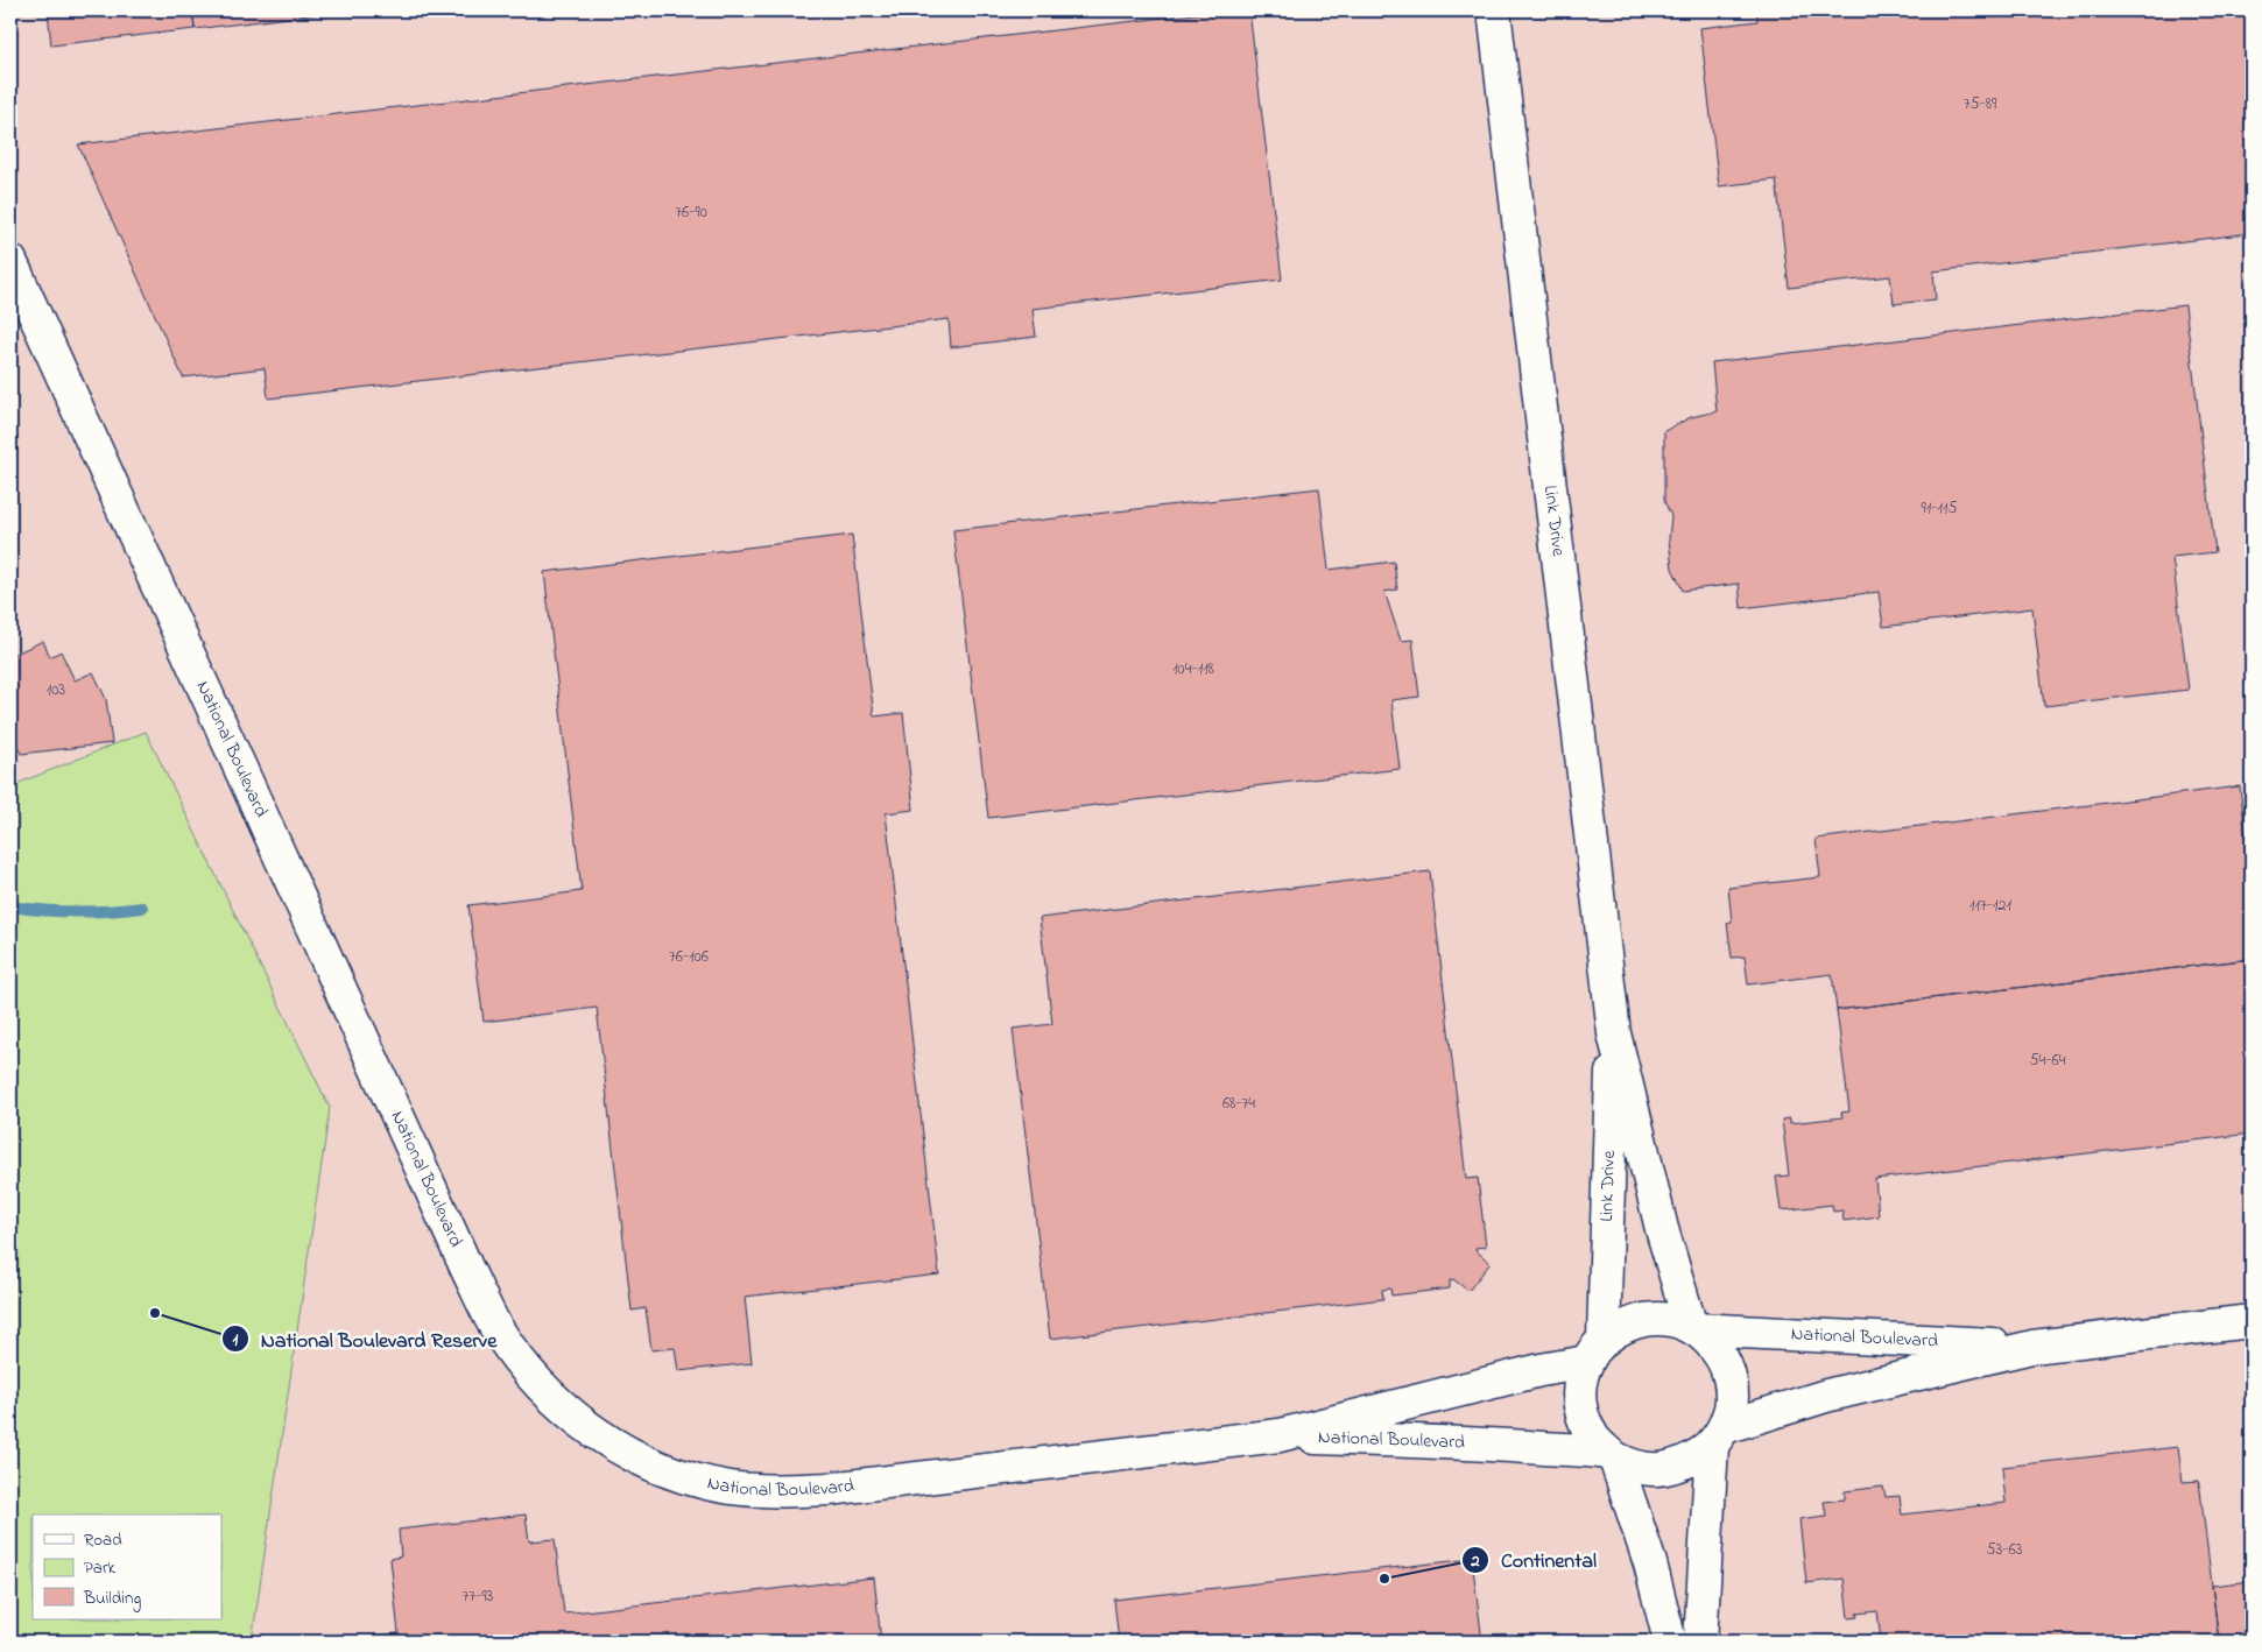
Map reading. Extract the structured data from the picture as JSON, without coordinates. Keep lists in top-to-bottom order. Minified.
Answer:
{"streets":{"street":["Link Drive","National Boulevard"]},"crossings":[["Link Drive","National Boulevard"]],"places":["National Boulevard Reserve","Continental"],"house_numbers":["75-89","76-90","91-115","104-118","103","117-121","76-106","54-64","68-74","53-63","77-93"],"legend":["Road","Park","Building"]}
